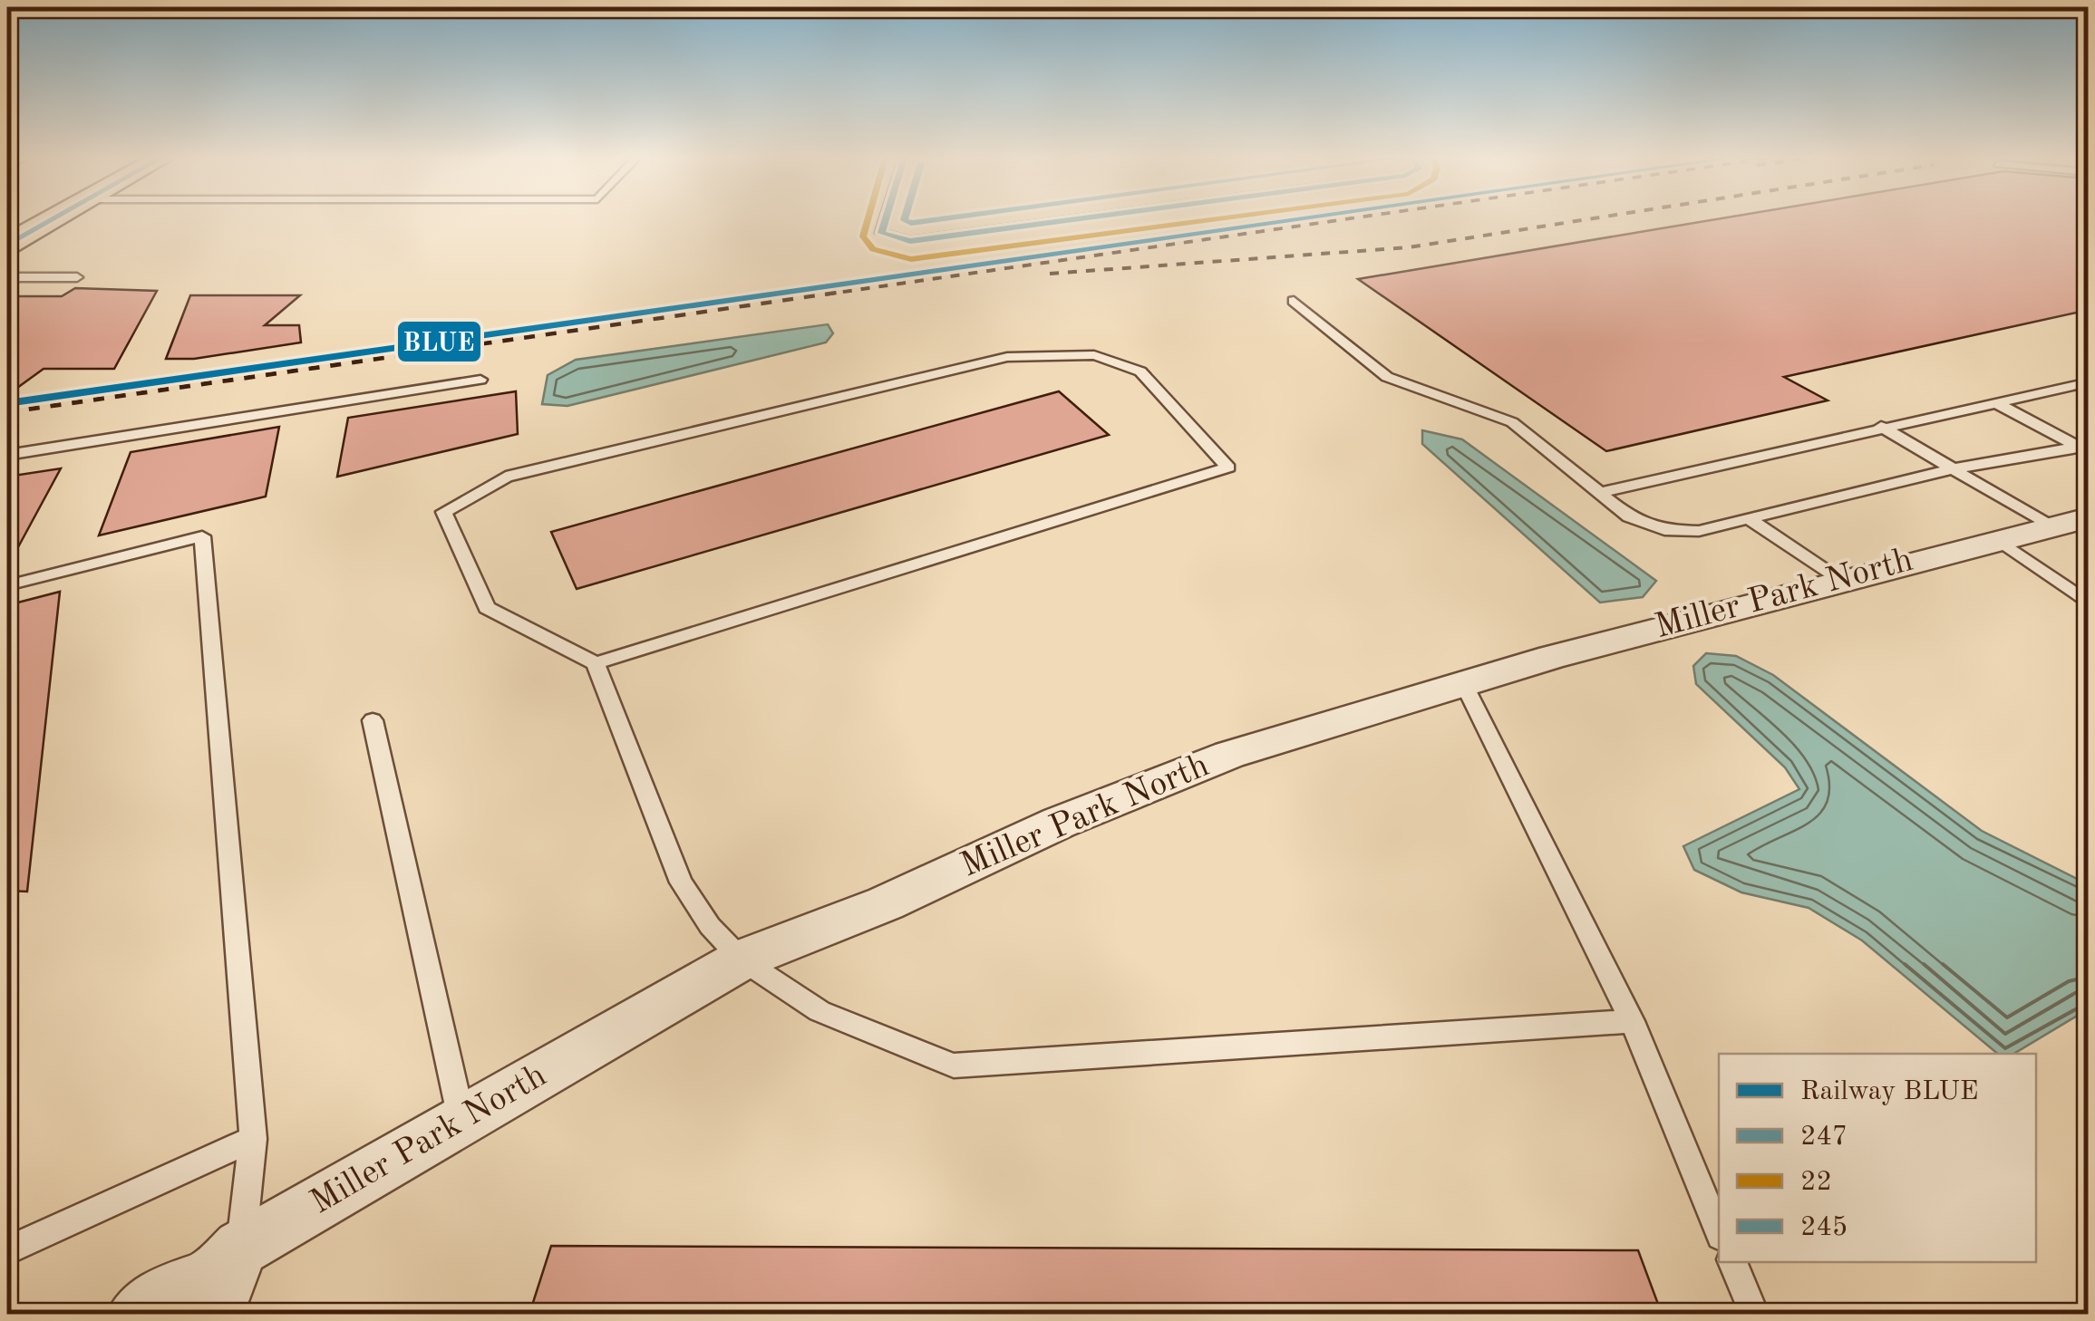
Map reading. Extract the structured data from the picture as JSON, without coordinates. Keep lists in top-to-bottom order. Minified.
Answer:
{"streets":{"street":["Miller Park North"]},"lines":["rail line BLUE","transit line 247","transit line 22","transit line 245"],"legend":["Railway BLUE","247","22","245"]}
